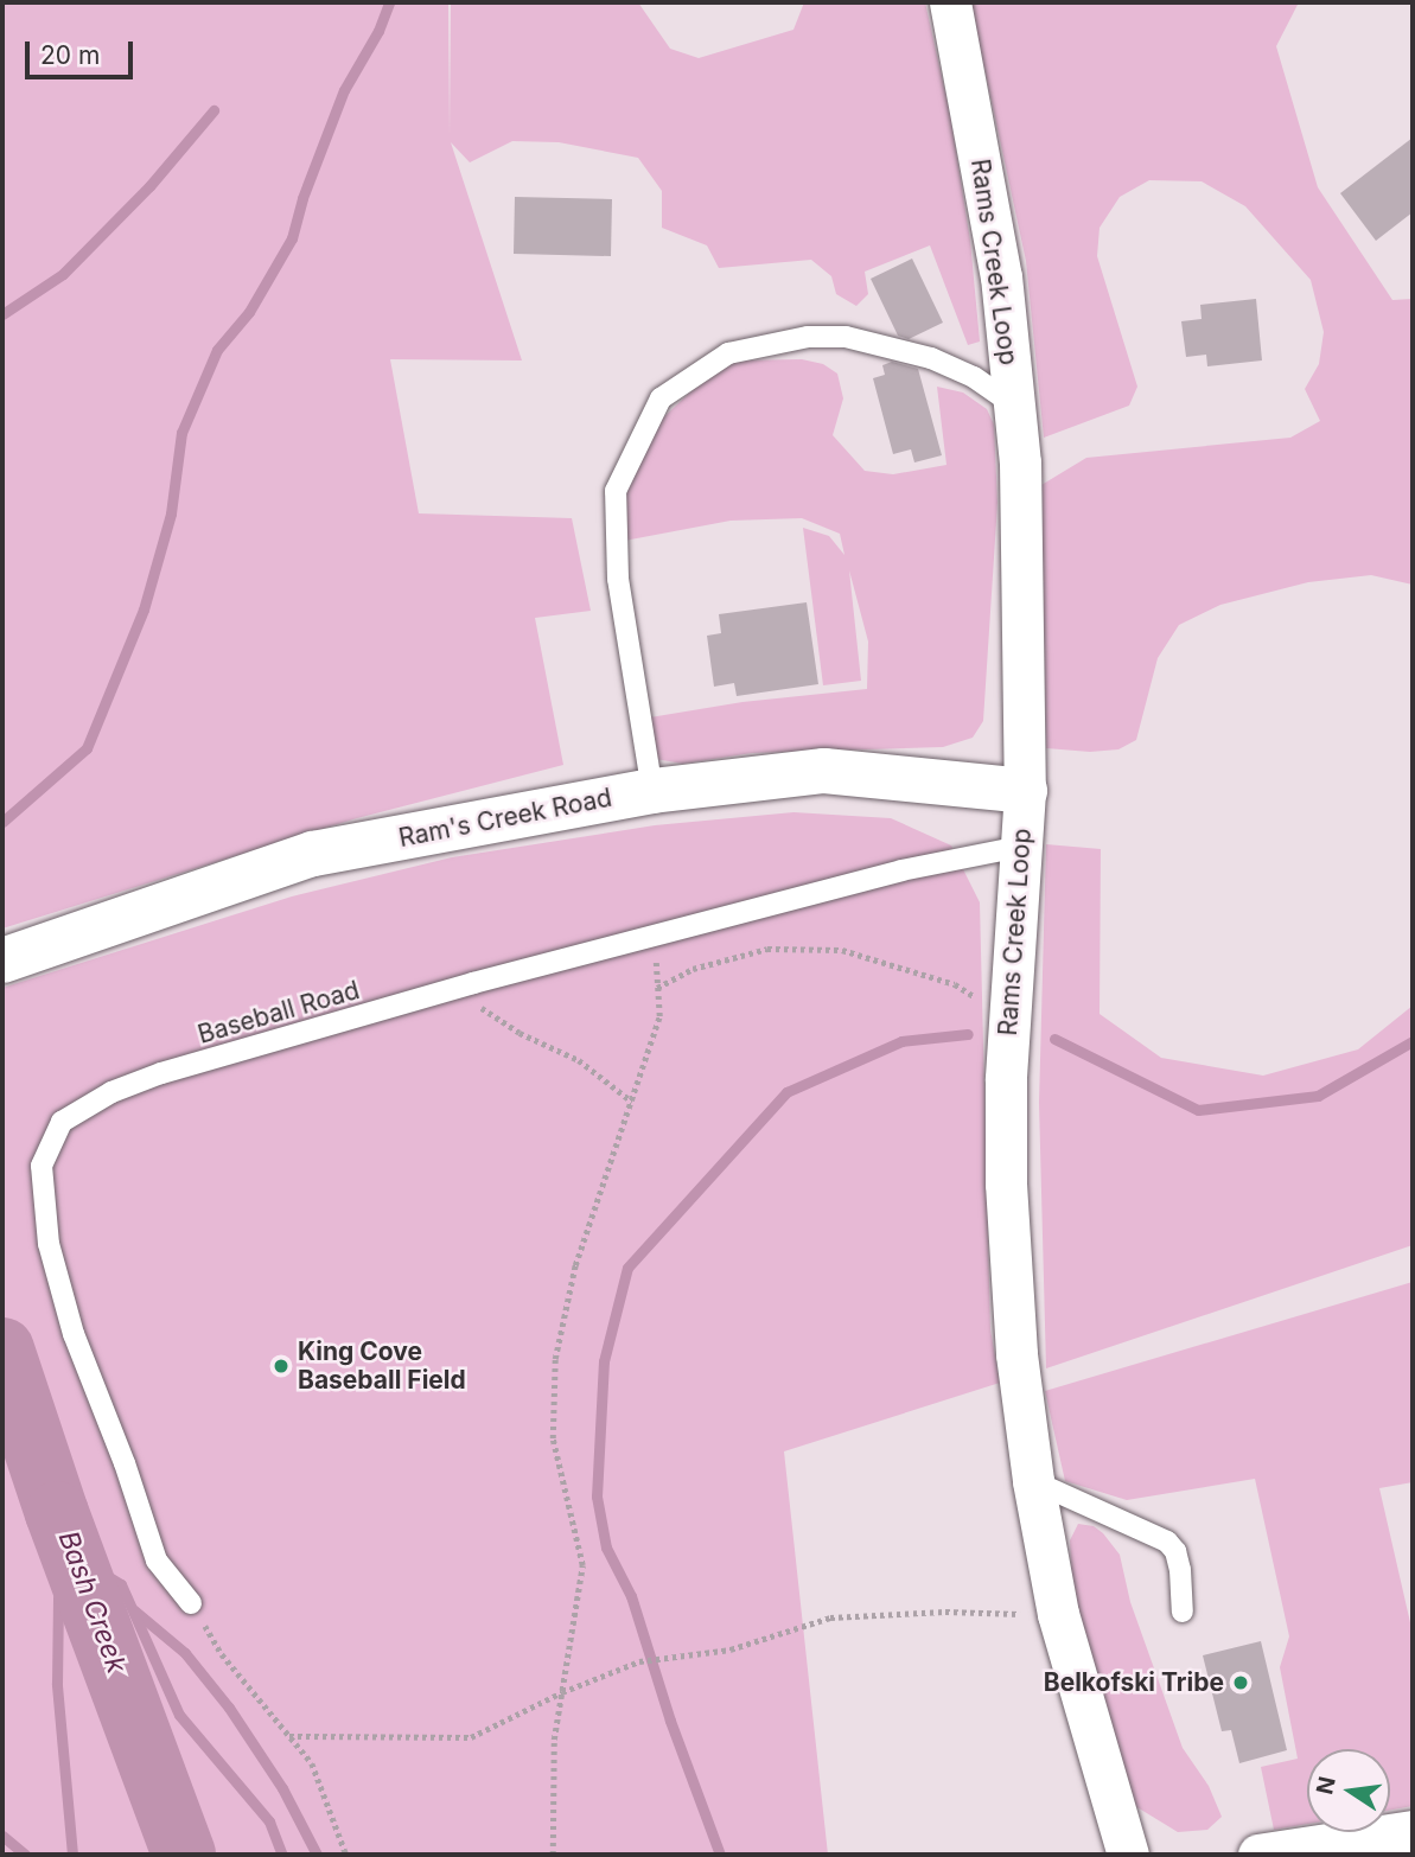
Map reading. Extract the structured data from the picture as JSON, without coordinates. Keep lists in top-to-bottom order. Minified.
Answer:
{"streets":{"street":["Rams Creek Loop","Ram's Creek Road"],"lane":["Baseball Road"]},"crossings":[["Rams Creek Loop","Ram's Creek Road"],["Rams Creek Loop","Baseball Road"]],"water":["Bash Creek"],"places":["King Cove Baseball Field","Belkofski Tribe"],"scale_bar":"20 m","north":"left"}
